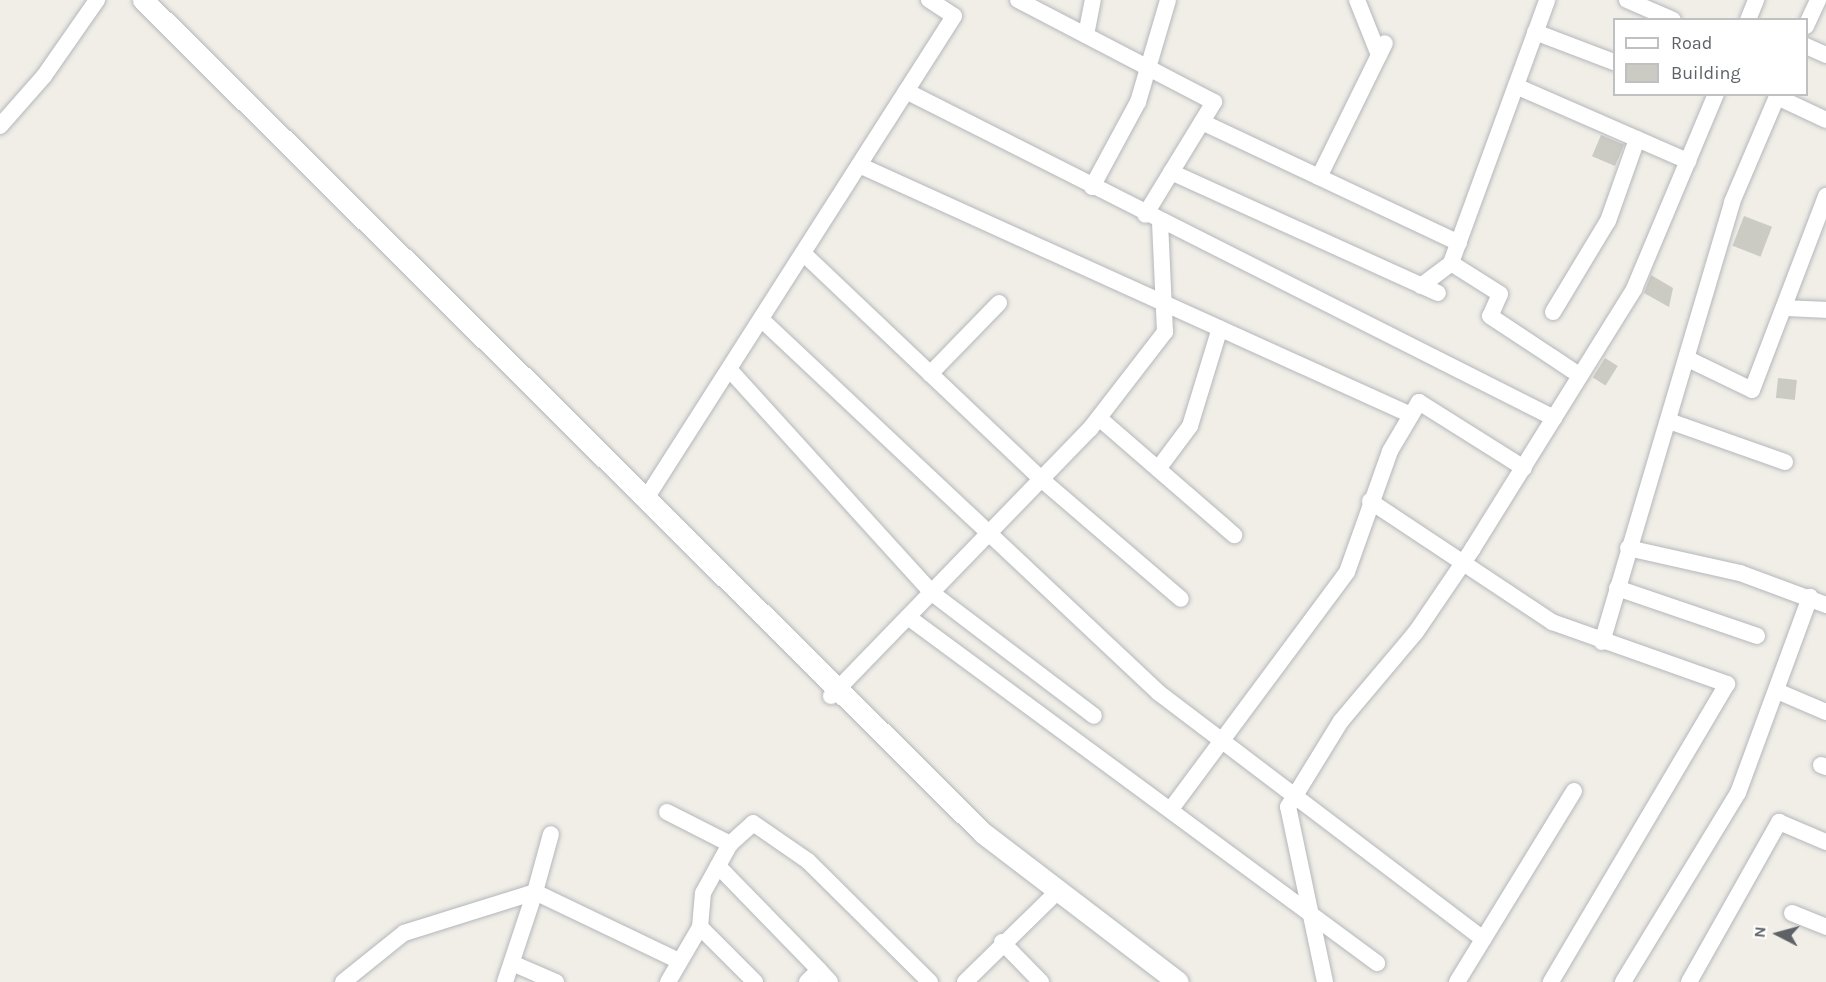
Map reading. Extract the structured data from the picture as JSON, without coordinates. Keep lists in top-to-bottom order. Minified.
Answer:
{"legend":["Road","Building"],"north":"left"}
